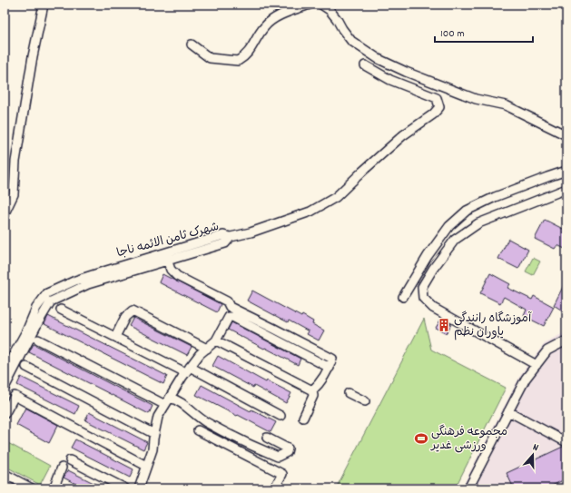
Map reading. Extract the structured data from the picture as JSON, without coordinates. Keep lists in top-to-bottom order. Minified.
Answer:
{"streets":{"street":["شهرک ثامن الائمه ناجا"]},"places":{"building":["آموزشگاه رانندگی یاوران نظم"],"sports":["مجموعه فرهنگی ورزشی غدیر"]},"scale_bar":"100 m","north":"top"}
